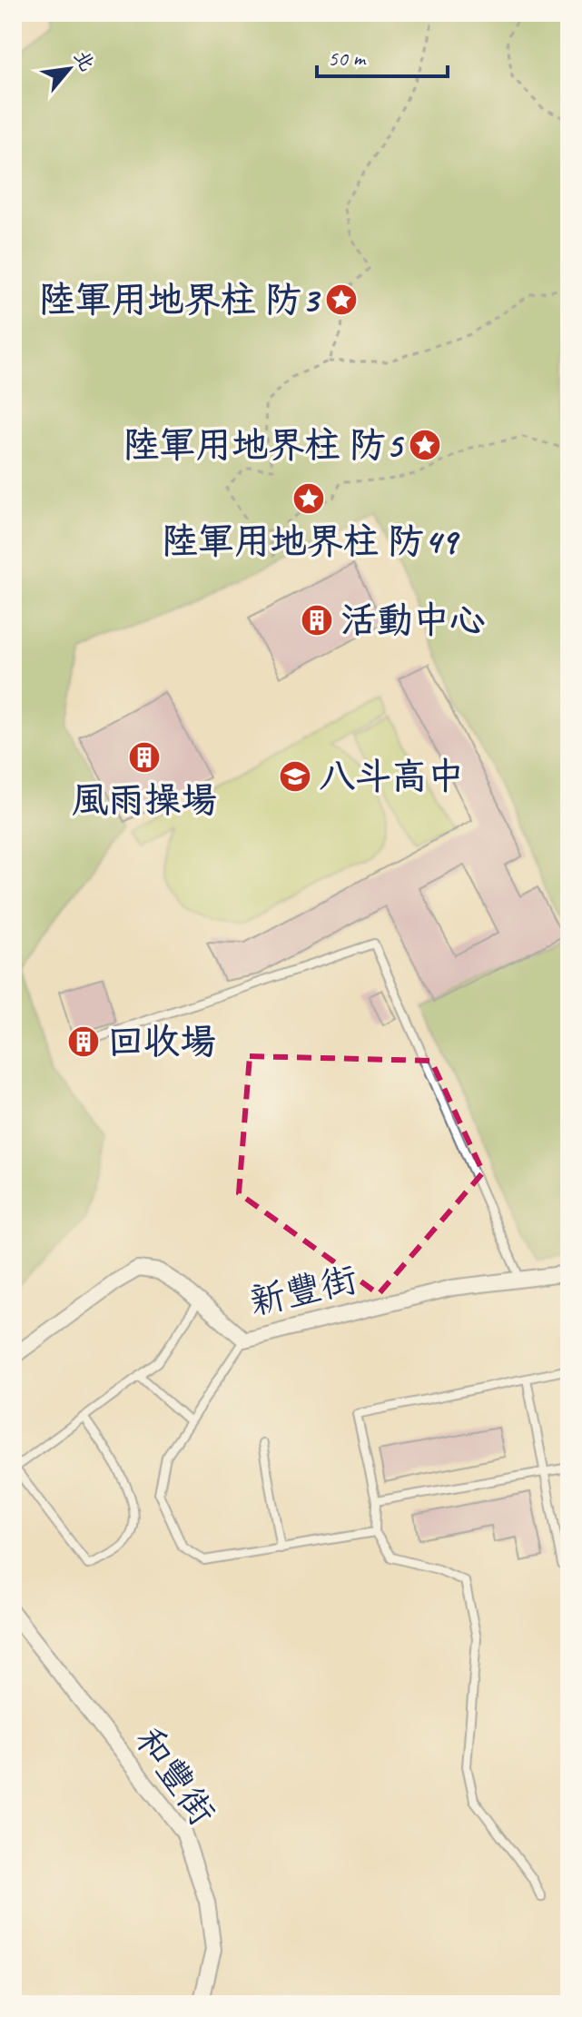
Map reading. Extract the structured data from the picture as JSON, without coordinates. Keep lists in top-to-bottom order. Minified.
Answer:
{"streets":{"street":["新豐街","和豐街"]},"places":{"place":["陸軍用地界柱 防3","陸軍用地界柱 防5","陸軍用地界柱 防49"],"building":["活動中心","風雨操場","回收場"],"school or university":["八斗高中"]},"scale_bar":"50 m","north":"top right"}
